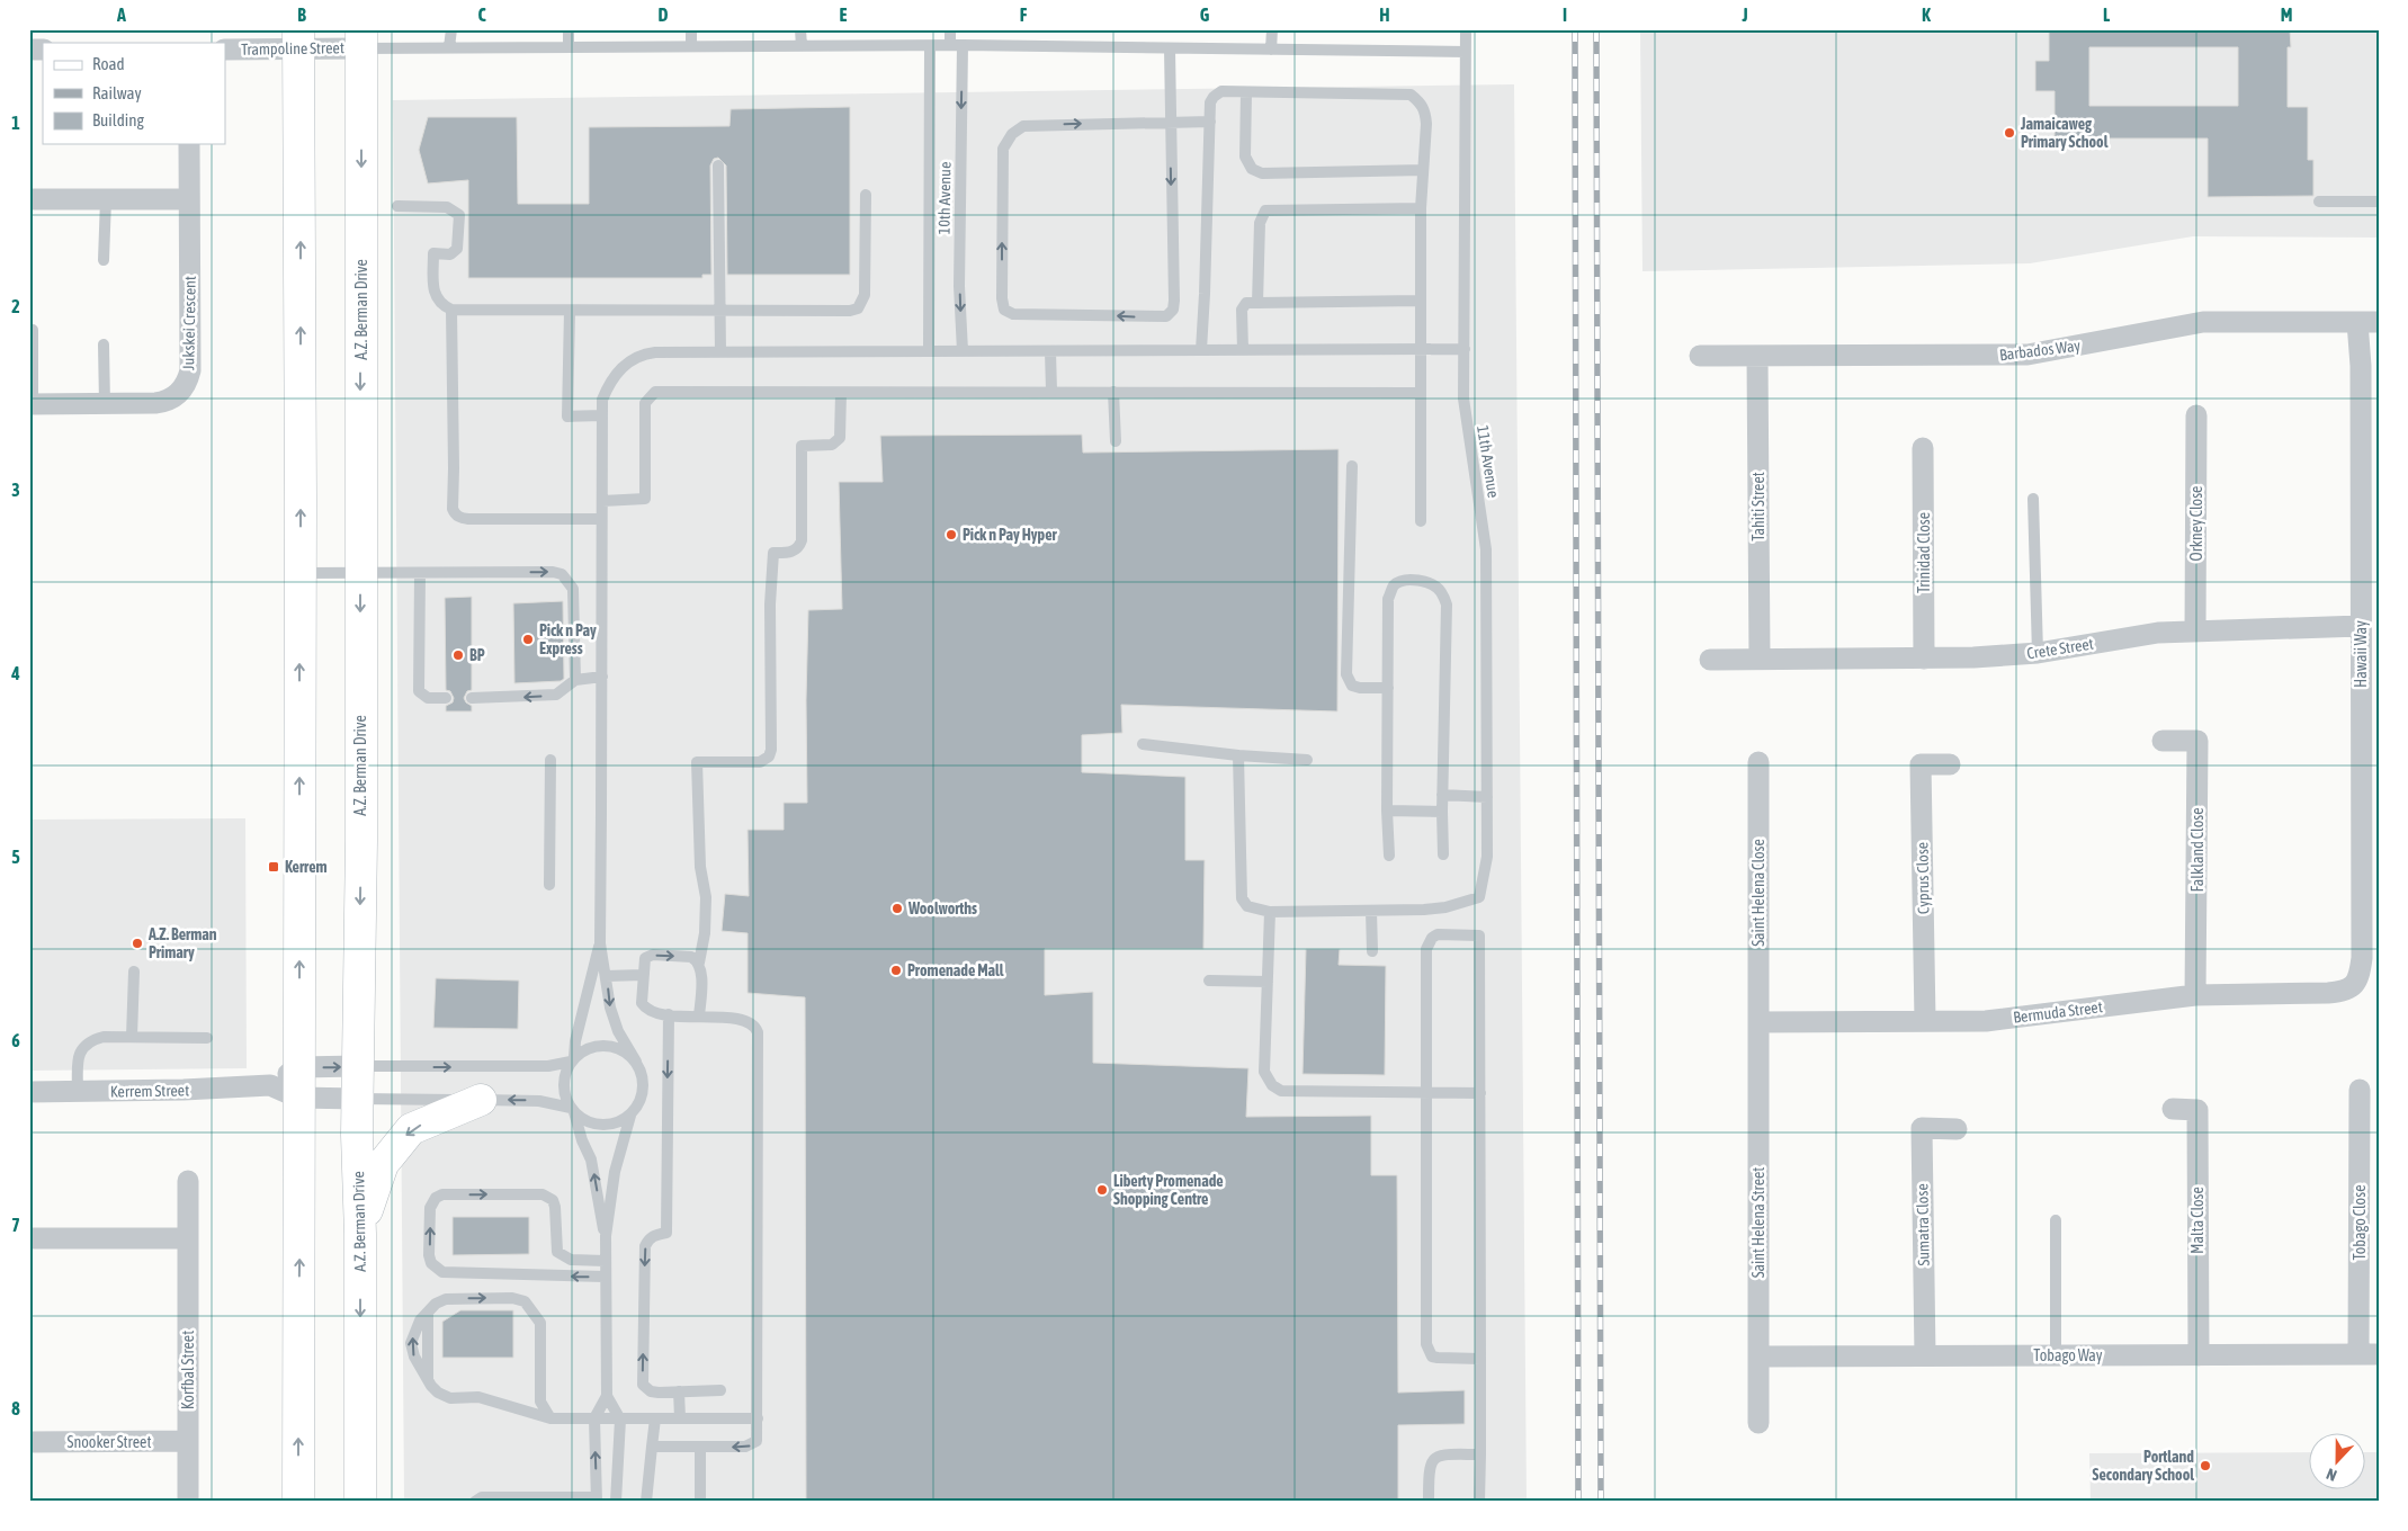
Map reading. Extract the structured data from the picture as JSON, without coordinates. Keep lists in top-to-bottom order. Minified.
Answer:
{"streets":{"main road":["A.Z. Berman Drive"],"street":["Trampoline Street","Jukskei Crescent","Barbados Way","Tahiti Street","Orkney Close","Trinidad Close","Crete Street","Hawaii Way","Falkland Close","Cyprus Close","Saint Helena Close","Bermuda Street","Kerrem Street","Malta Close","Saint Helena Street","Tobago Close","Sumatra Close","Tobago Way","Korfbal Street","Snooker Street"],"lane":["10th Avenue","11th Avenue"]},"crossings":[["Trampoline Street","A.Z. Berman Drive"],["A.Z. Berman Drive","Kerrem Street"],["Barbados Way","Tahiti Street"],["Barbados Way","Hawaii Way"],["Tahiti Street","Crete Street"],["Orkney Close","Crete Street"],["Trinidad Close","Crete Street"],["Crete Street","Hawaii Way"],["Hawaii Way","Bermuda Street"],["Falkland Close","Bermuda Street"],["Cyprus Close","Bermuda Street"],["Saint Helena Close","Bermuda Street"],["Saint Helena Close","Saint Helena Street"],["Bermuda Street","Saint Helena Street"],["Malta Close","Tobago Way"],["Saint Helena Street","Tobago Way"],["Tobago Close","Tobago Way"],["Sumatra Close","Tobago Way"],["Korfbal Street","Snooker Street"]],"places":{"other":["Jamaicaweg Primary School","Pick n Pay Hyper","Pick n Pay Express","BP","Woolworths","A.Z. Berman Primary","Promenade Mall","Liberty Promenade Shopping Centre","Portland Secondary School"],"transit":["Kerrem"]},"legend":["Road","Railway","Building"],"north":"bottom","grid":{"columns":["A","B","C","D","E","F","G","H","I","J","K","L","M"],"rows":["1","2","3","4","5","6","7","8"]}}
